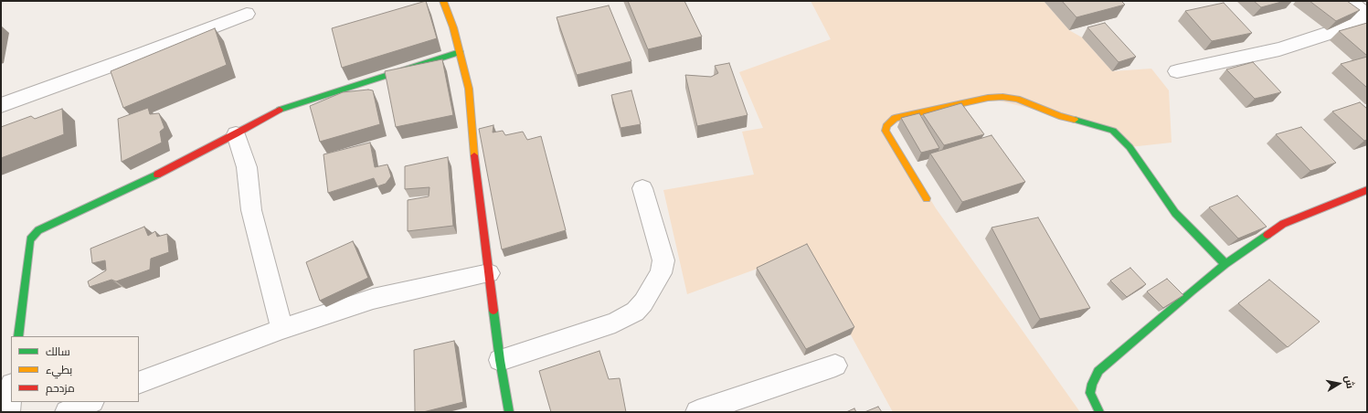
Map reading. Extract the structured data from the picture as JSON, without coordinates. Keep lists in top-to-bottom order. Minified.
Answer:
{"legend":["سالك","بطيء","مزدحم"],"north":"right"}
